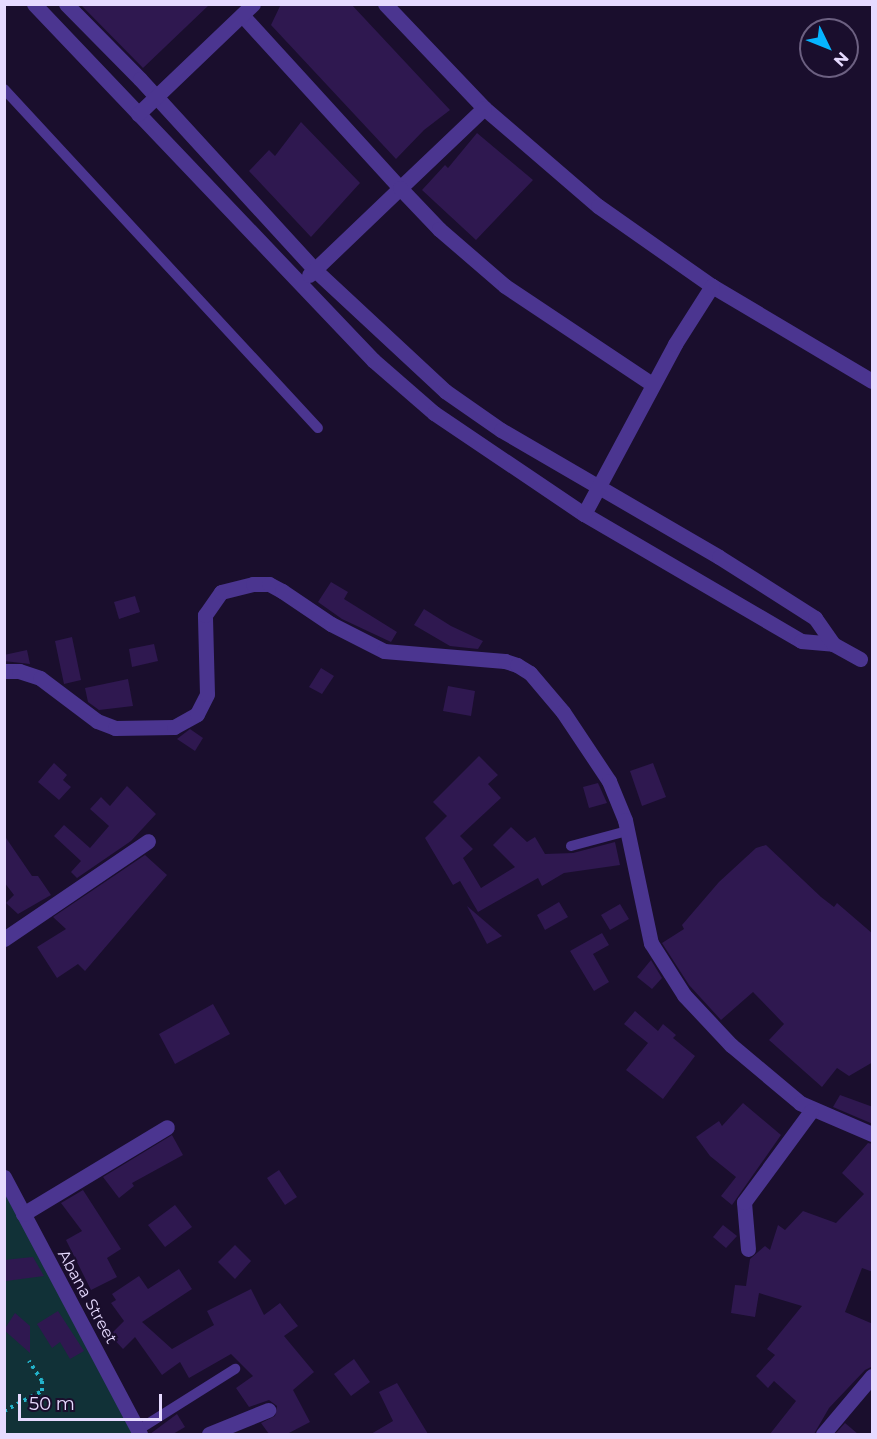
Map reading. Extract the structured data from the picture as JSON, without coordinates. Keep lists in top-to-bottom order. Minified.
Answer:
{"streets":{"street":["Abana Street"]},"scale_bar":"50 m","north":"bottom right"}
